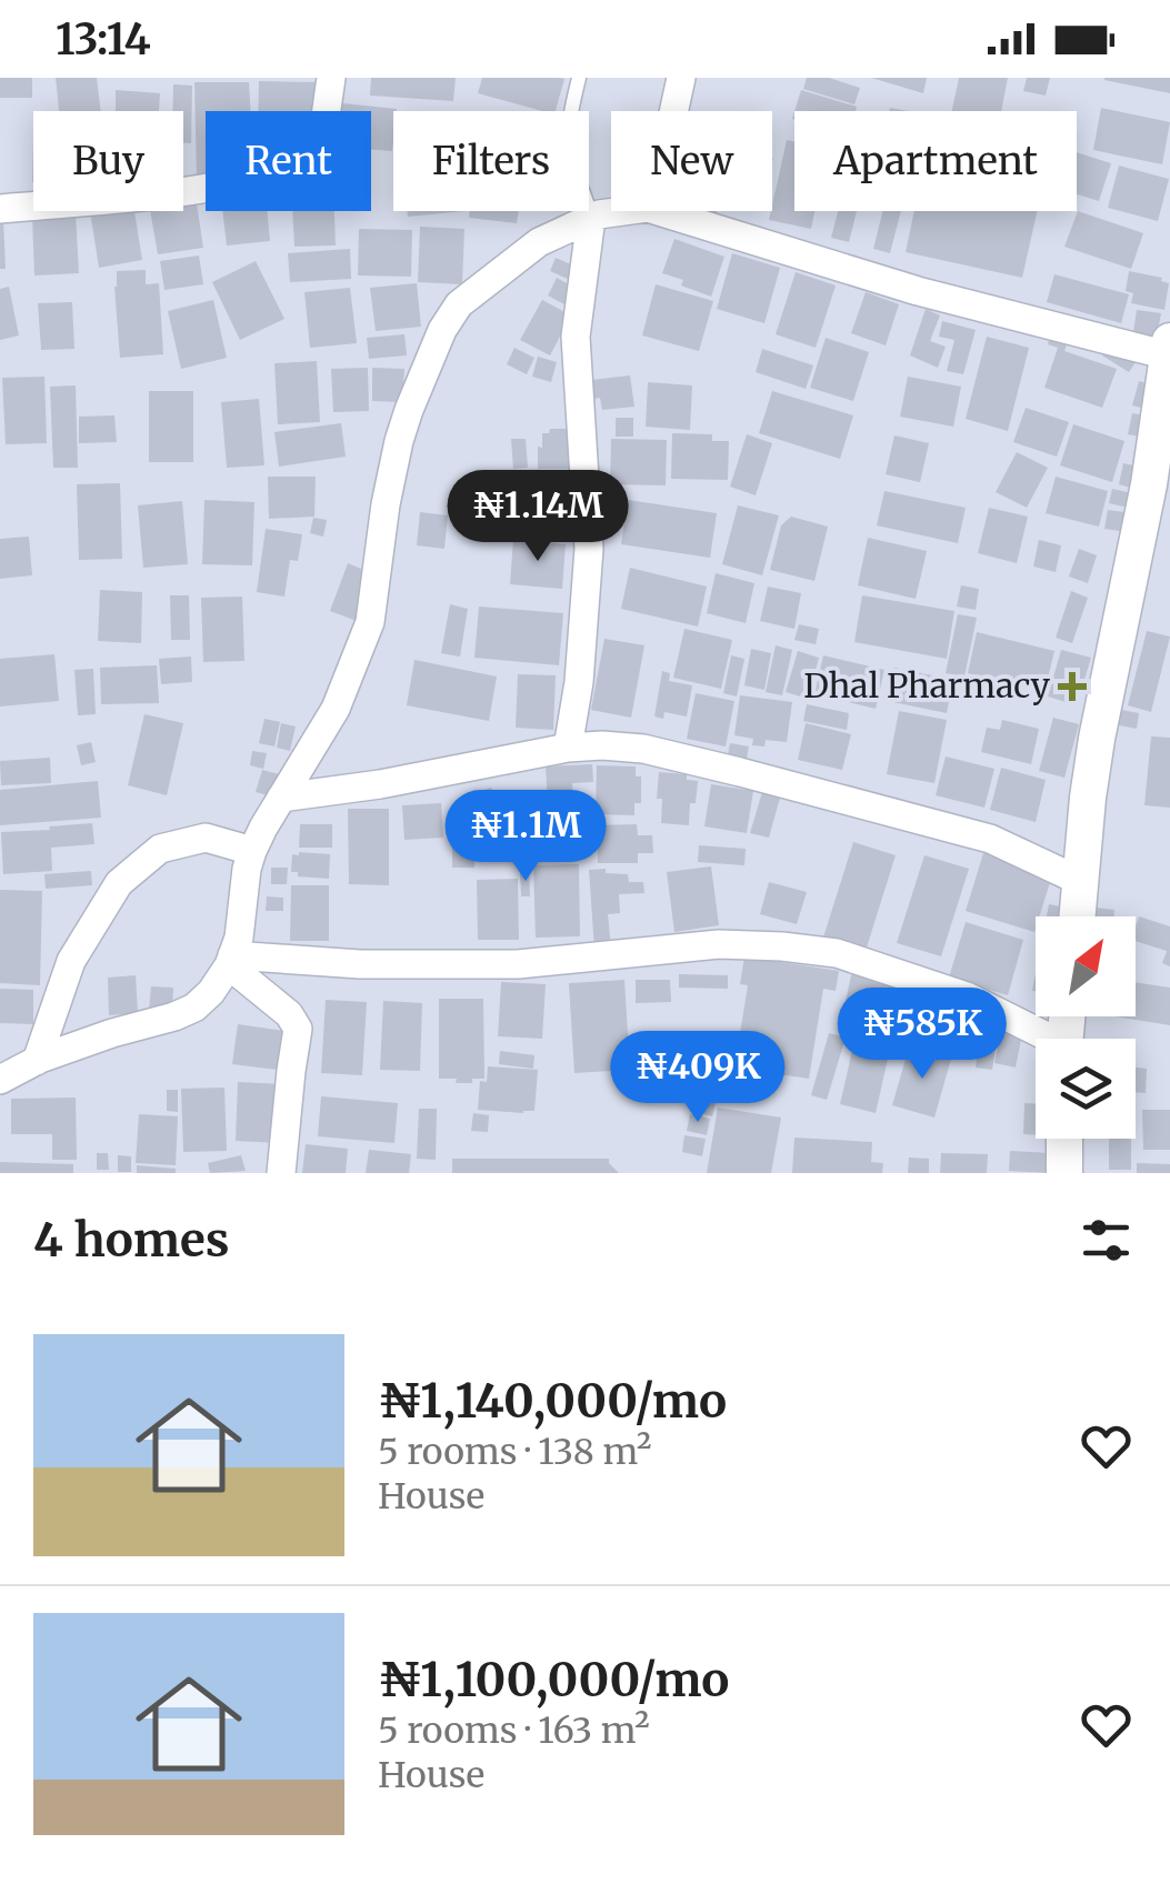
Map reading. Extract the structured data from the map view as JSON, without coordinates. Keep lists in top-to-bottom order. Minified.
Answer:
{"places":{"health":["Dhal Pharmacy"]},"north":"top right","page":{"status":"13:14","chip":["Buy","Rent","Filters","New","Apartment"],"price":["₦1.14M","₦1.1M","₦585K","₦409K"],"heading":"4 homes","list":[{"name":"₦1,140,000/mo","note":"5 rooms · 138 m² · House"},{"name":"₦1,100,000/mo","note":"5 rooms · 163 m² · House"}]}}
